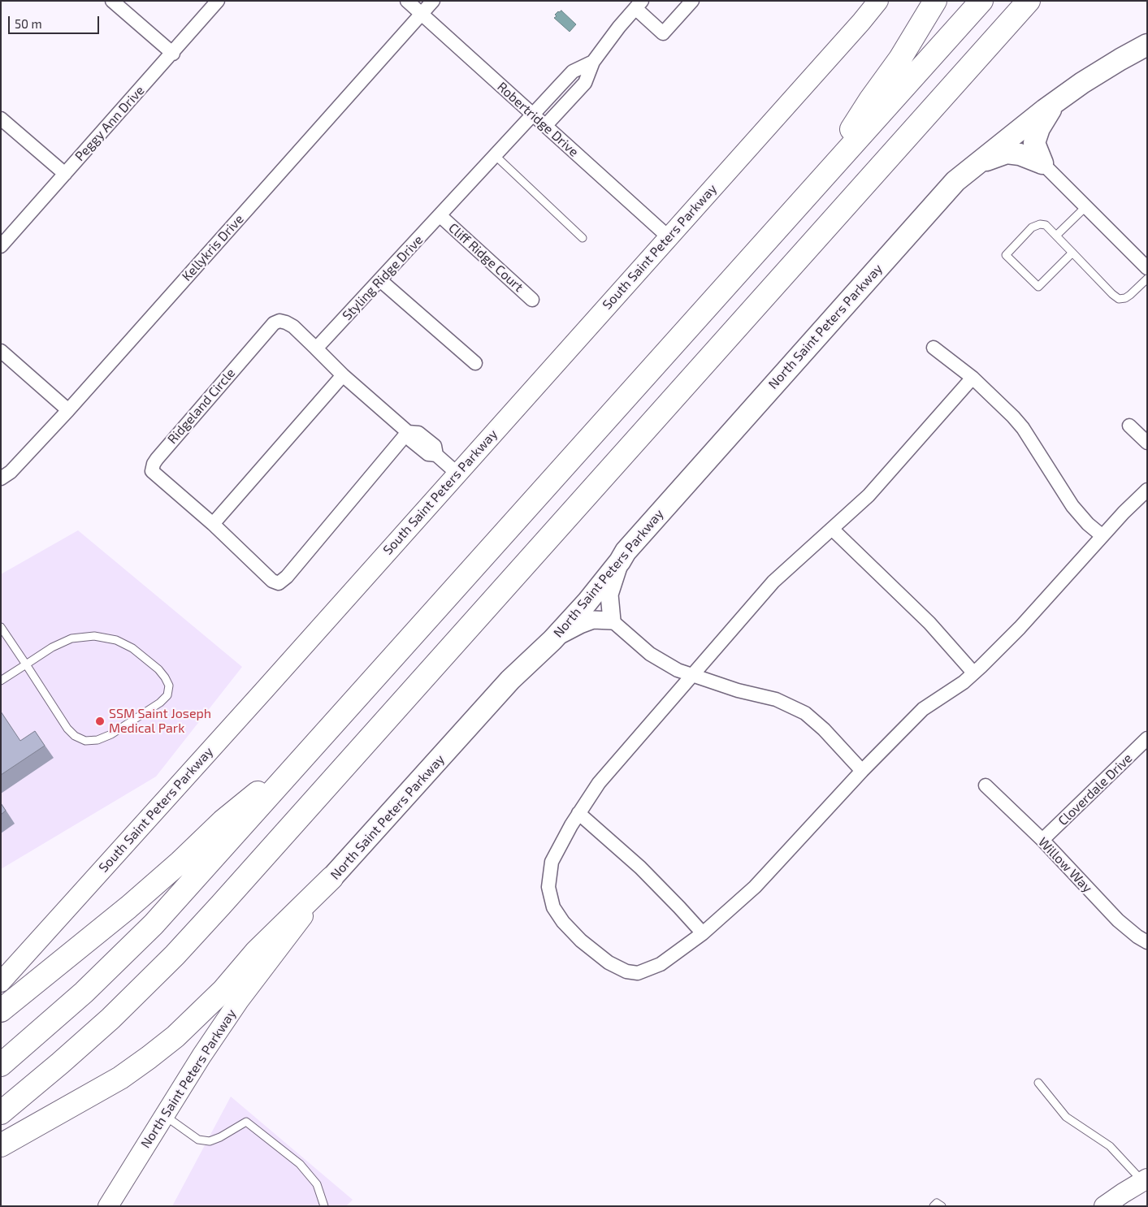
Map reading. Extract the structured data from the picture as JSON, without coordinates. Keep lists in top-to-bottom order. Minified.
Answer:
{"streets":{"main road":["South Saint Peters Parkway","North Saint Peters Parkway"],"street":["Robertridge Drive","Peggy Ann Drive","Kellykris Drive","Cliff Ridge Court","Styling Ridge Drive","Ridgeland Circle","Cloverdale Drive","Willow Way"]},"crossings":[["Robertridge Drive","South Saint Peters Parkway"],["Robertridge Drive","Kellykris Drive"],["Robertridge Drive","Styling Ridge Drive"],["Cliff Ridge Court","Styling Ridge Drive"],["Styling Ridge Drive","Ridgeland Circle"],["Cloverdale Drive","Willow Way"]],"places":["SSM Saint Joseph Medical Park"],"scale_bar":"50 m"}
